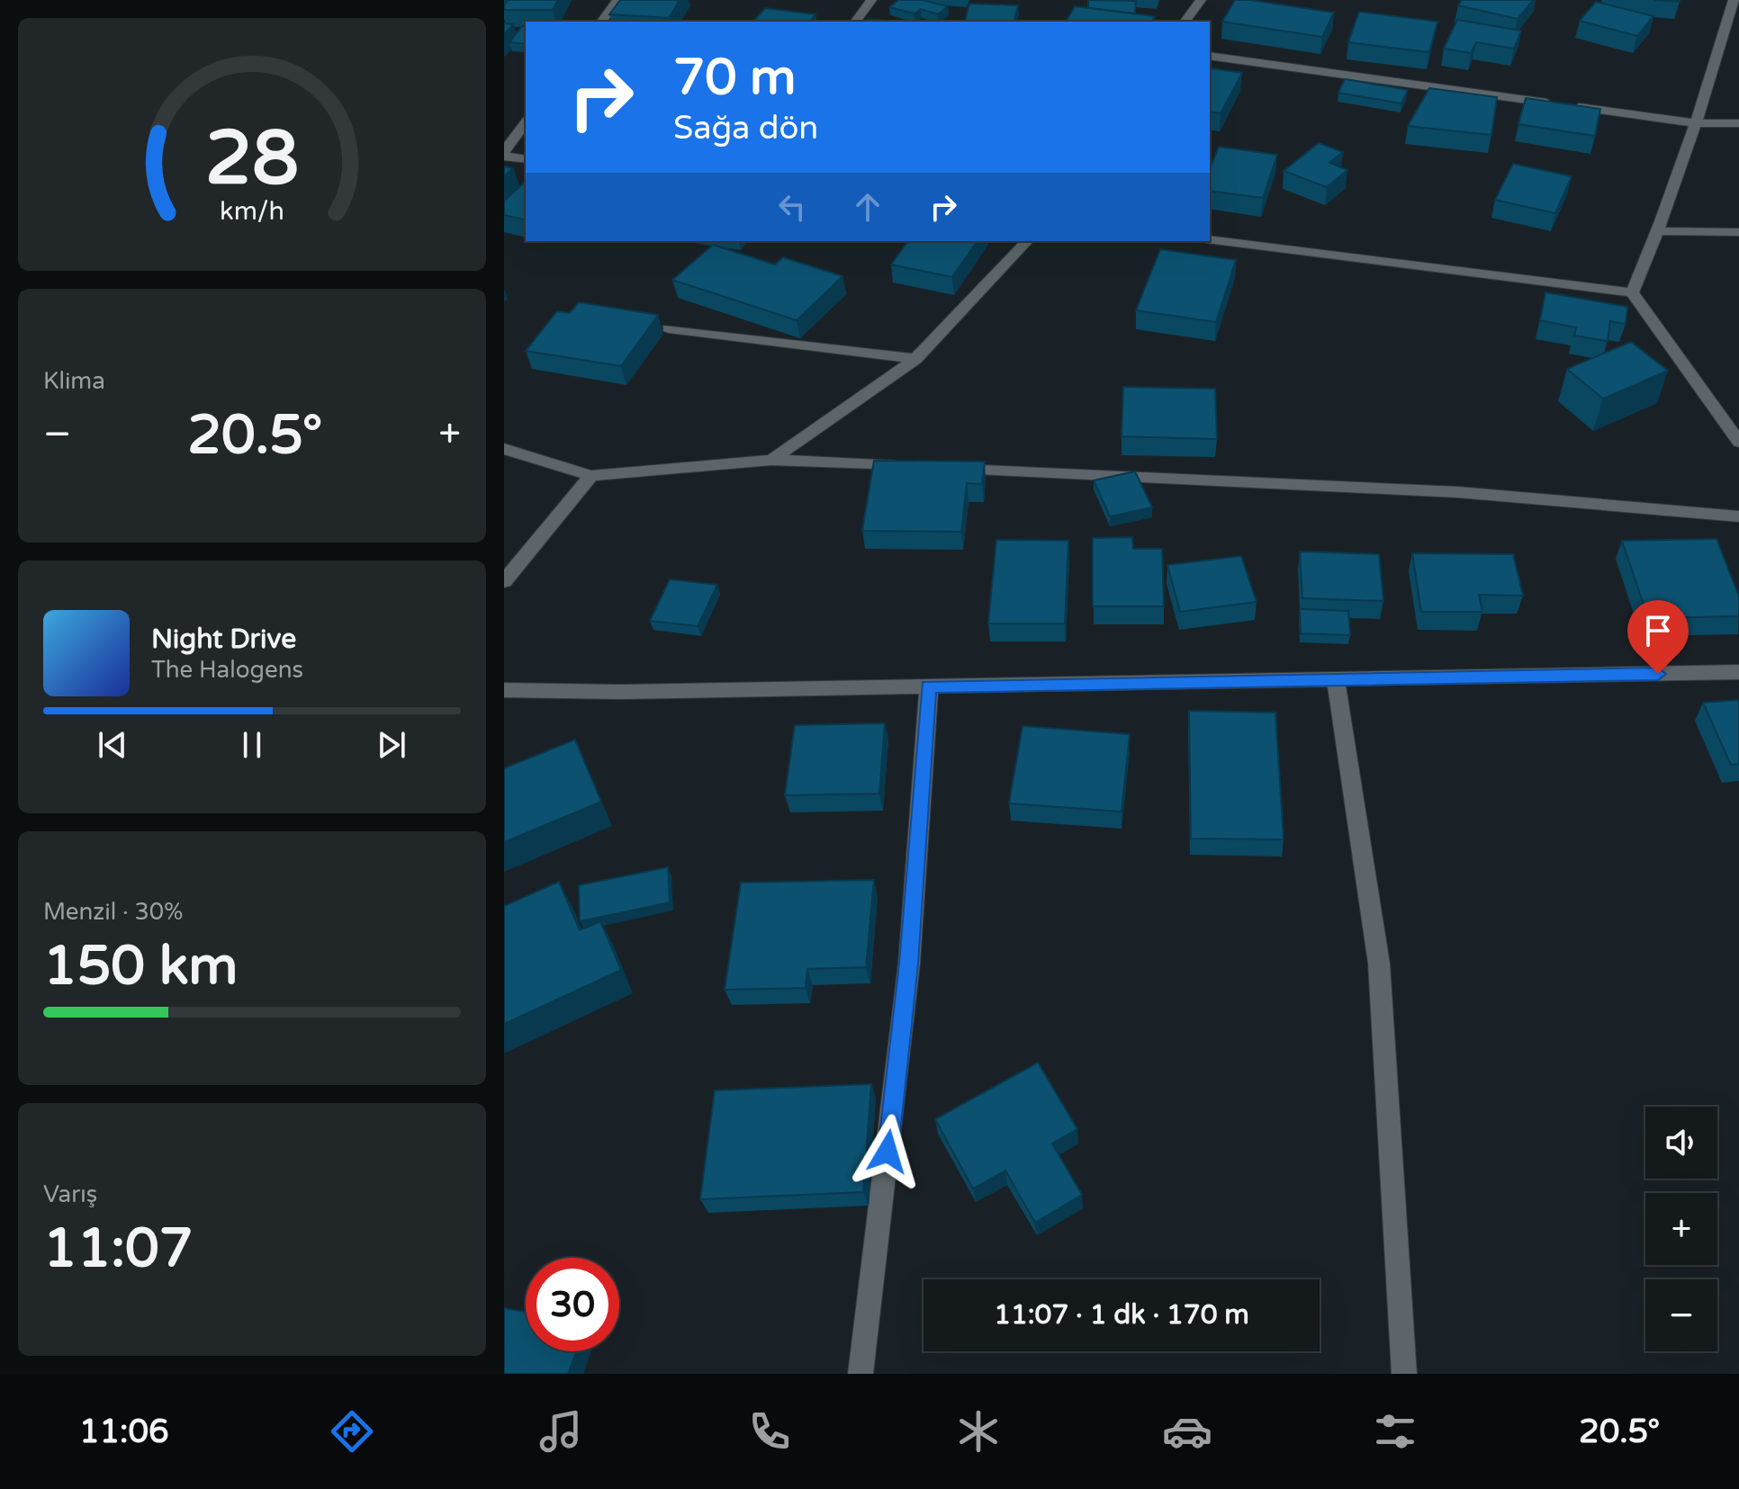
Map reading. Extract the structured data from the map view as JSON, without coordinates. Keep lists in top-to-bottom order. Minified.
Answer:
{"page":{"turn":["70 m","Sağa dön"],"tile":["Klima",["Menzil · 30%","150 km"],["Varış","11:07"]],"heat":["−","20.5°","+"],"song":["Night Drive","The Halogens"],"map_buttons":["+","−"],"limit":"30","trip":"11:07 · 1 dk · 170 m","tabs":["11:06","20.5°"],"gauge":["28","km/h"]}}
